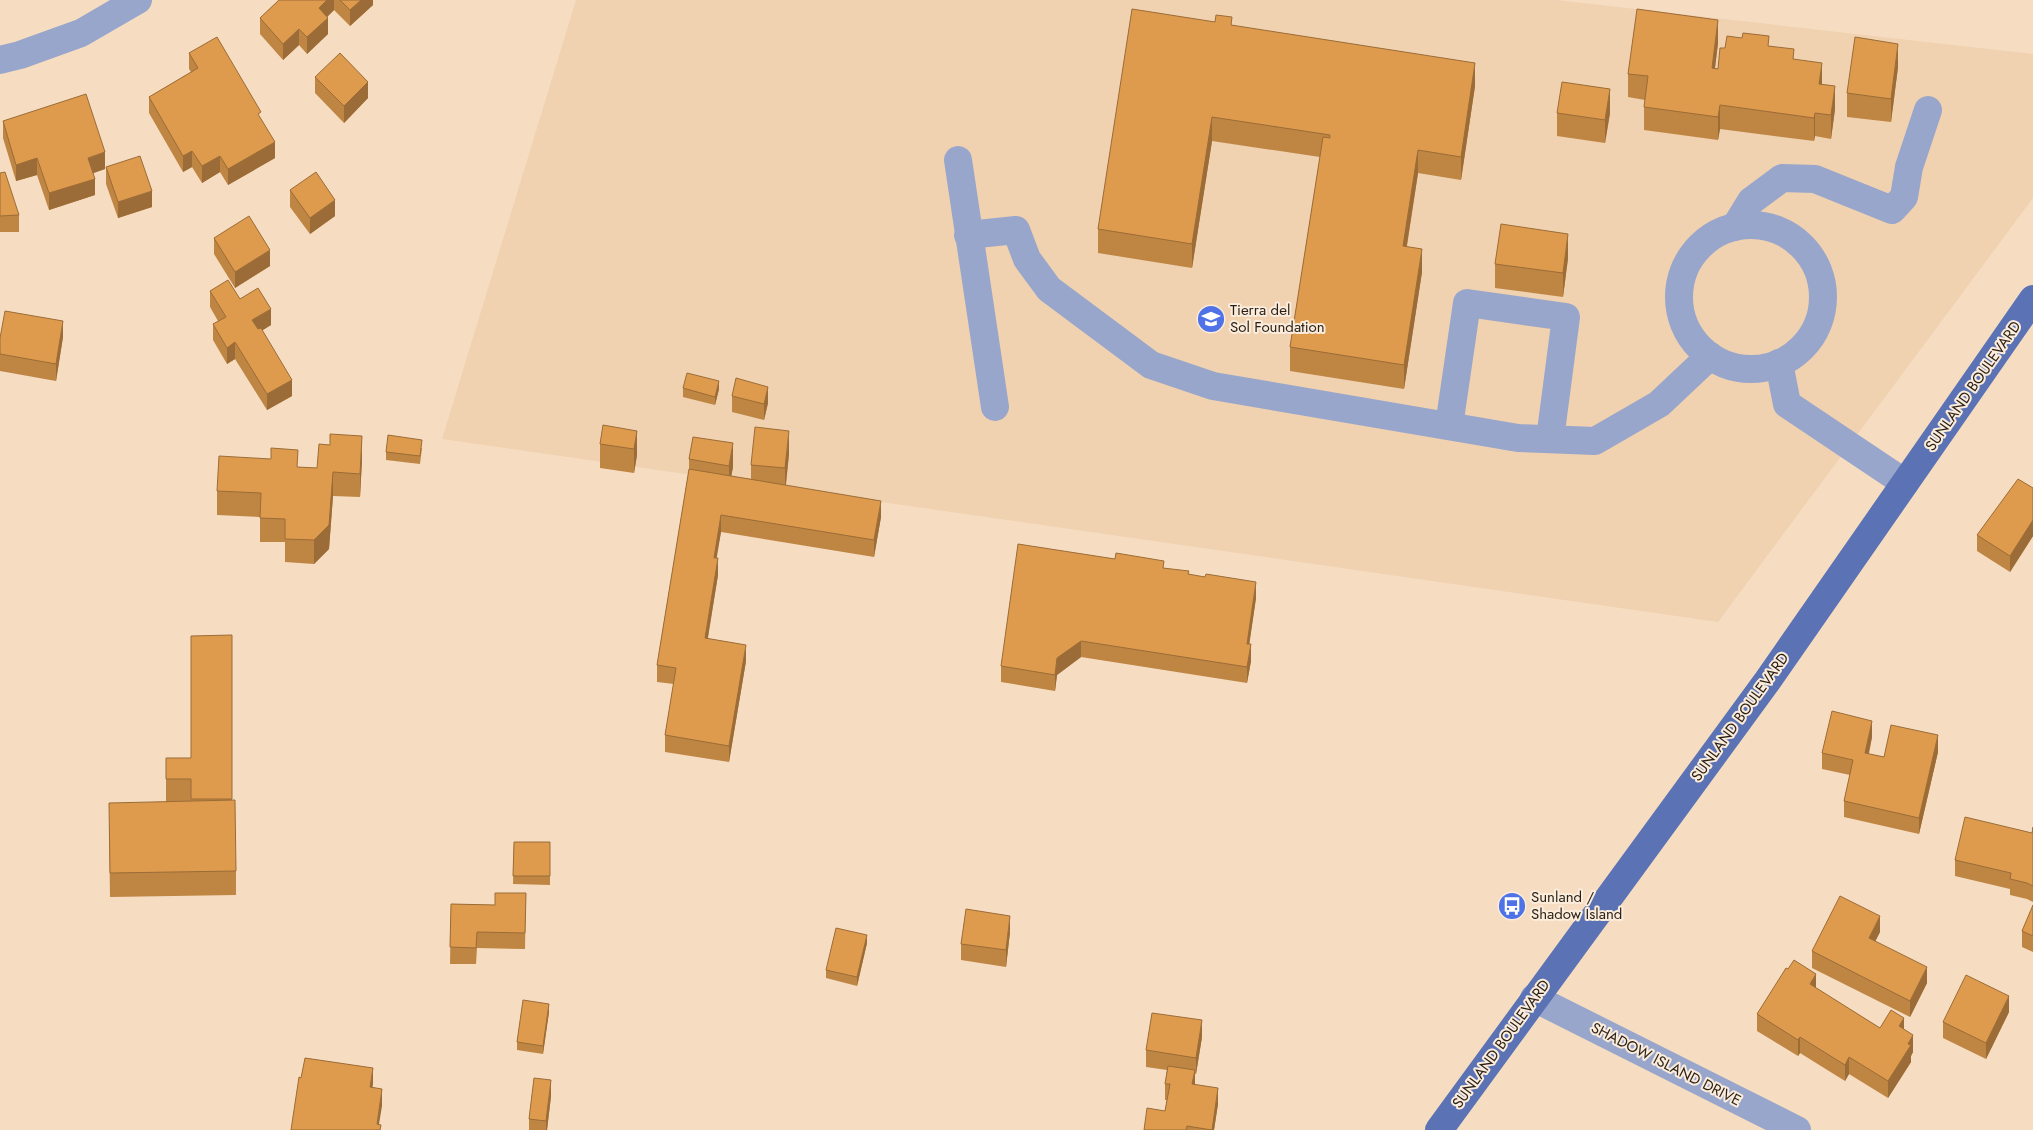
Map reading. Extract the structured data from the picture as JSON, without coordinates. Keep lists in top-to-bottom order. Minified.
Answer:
{"streets":{"main road":["SUNLAND BOULEVARD"],"street":["SHADOW ISLAND DRIVE"]},"crossings":[["SUNLAND BOULEVARD","SHADOW ISLAND DRIVE"]],"places":{"school or university":["Tierra del Sol Foundation"],"bus stop":["Sunland / Shadow Island"]}}
